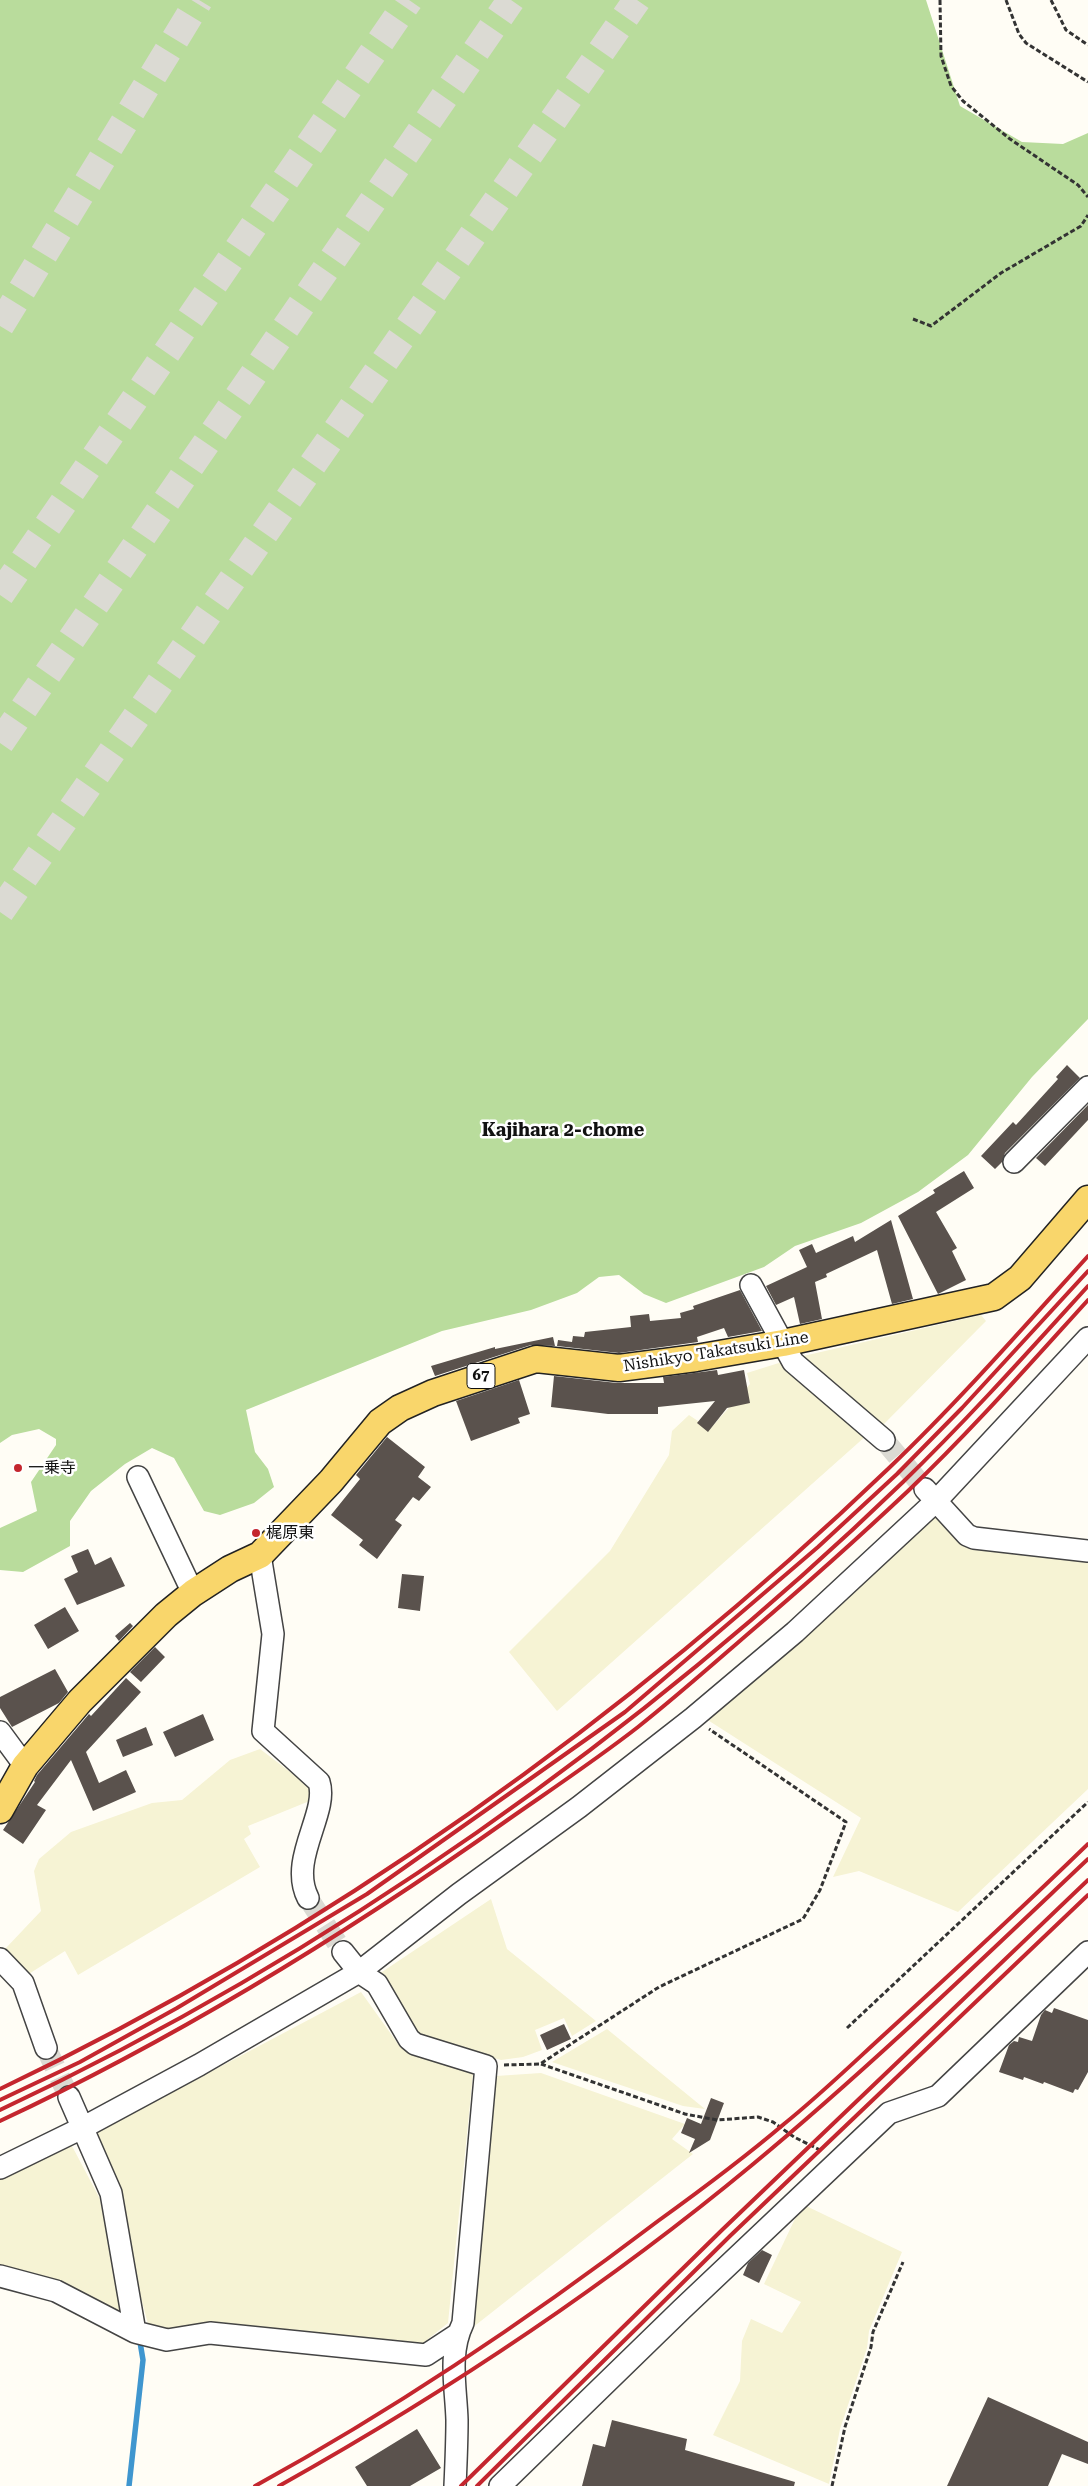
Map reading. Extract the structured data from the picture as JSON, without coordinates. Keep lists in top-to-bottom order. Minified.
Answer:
{"streets":{"main road":["Nishikyo Takatsuki Line","67"]},"districts":["Kajihara 2-chome"],"places":["一乗寺","梶原東"]}
